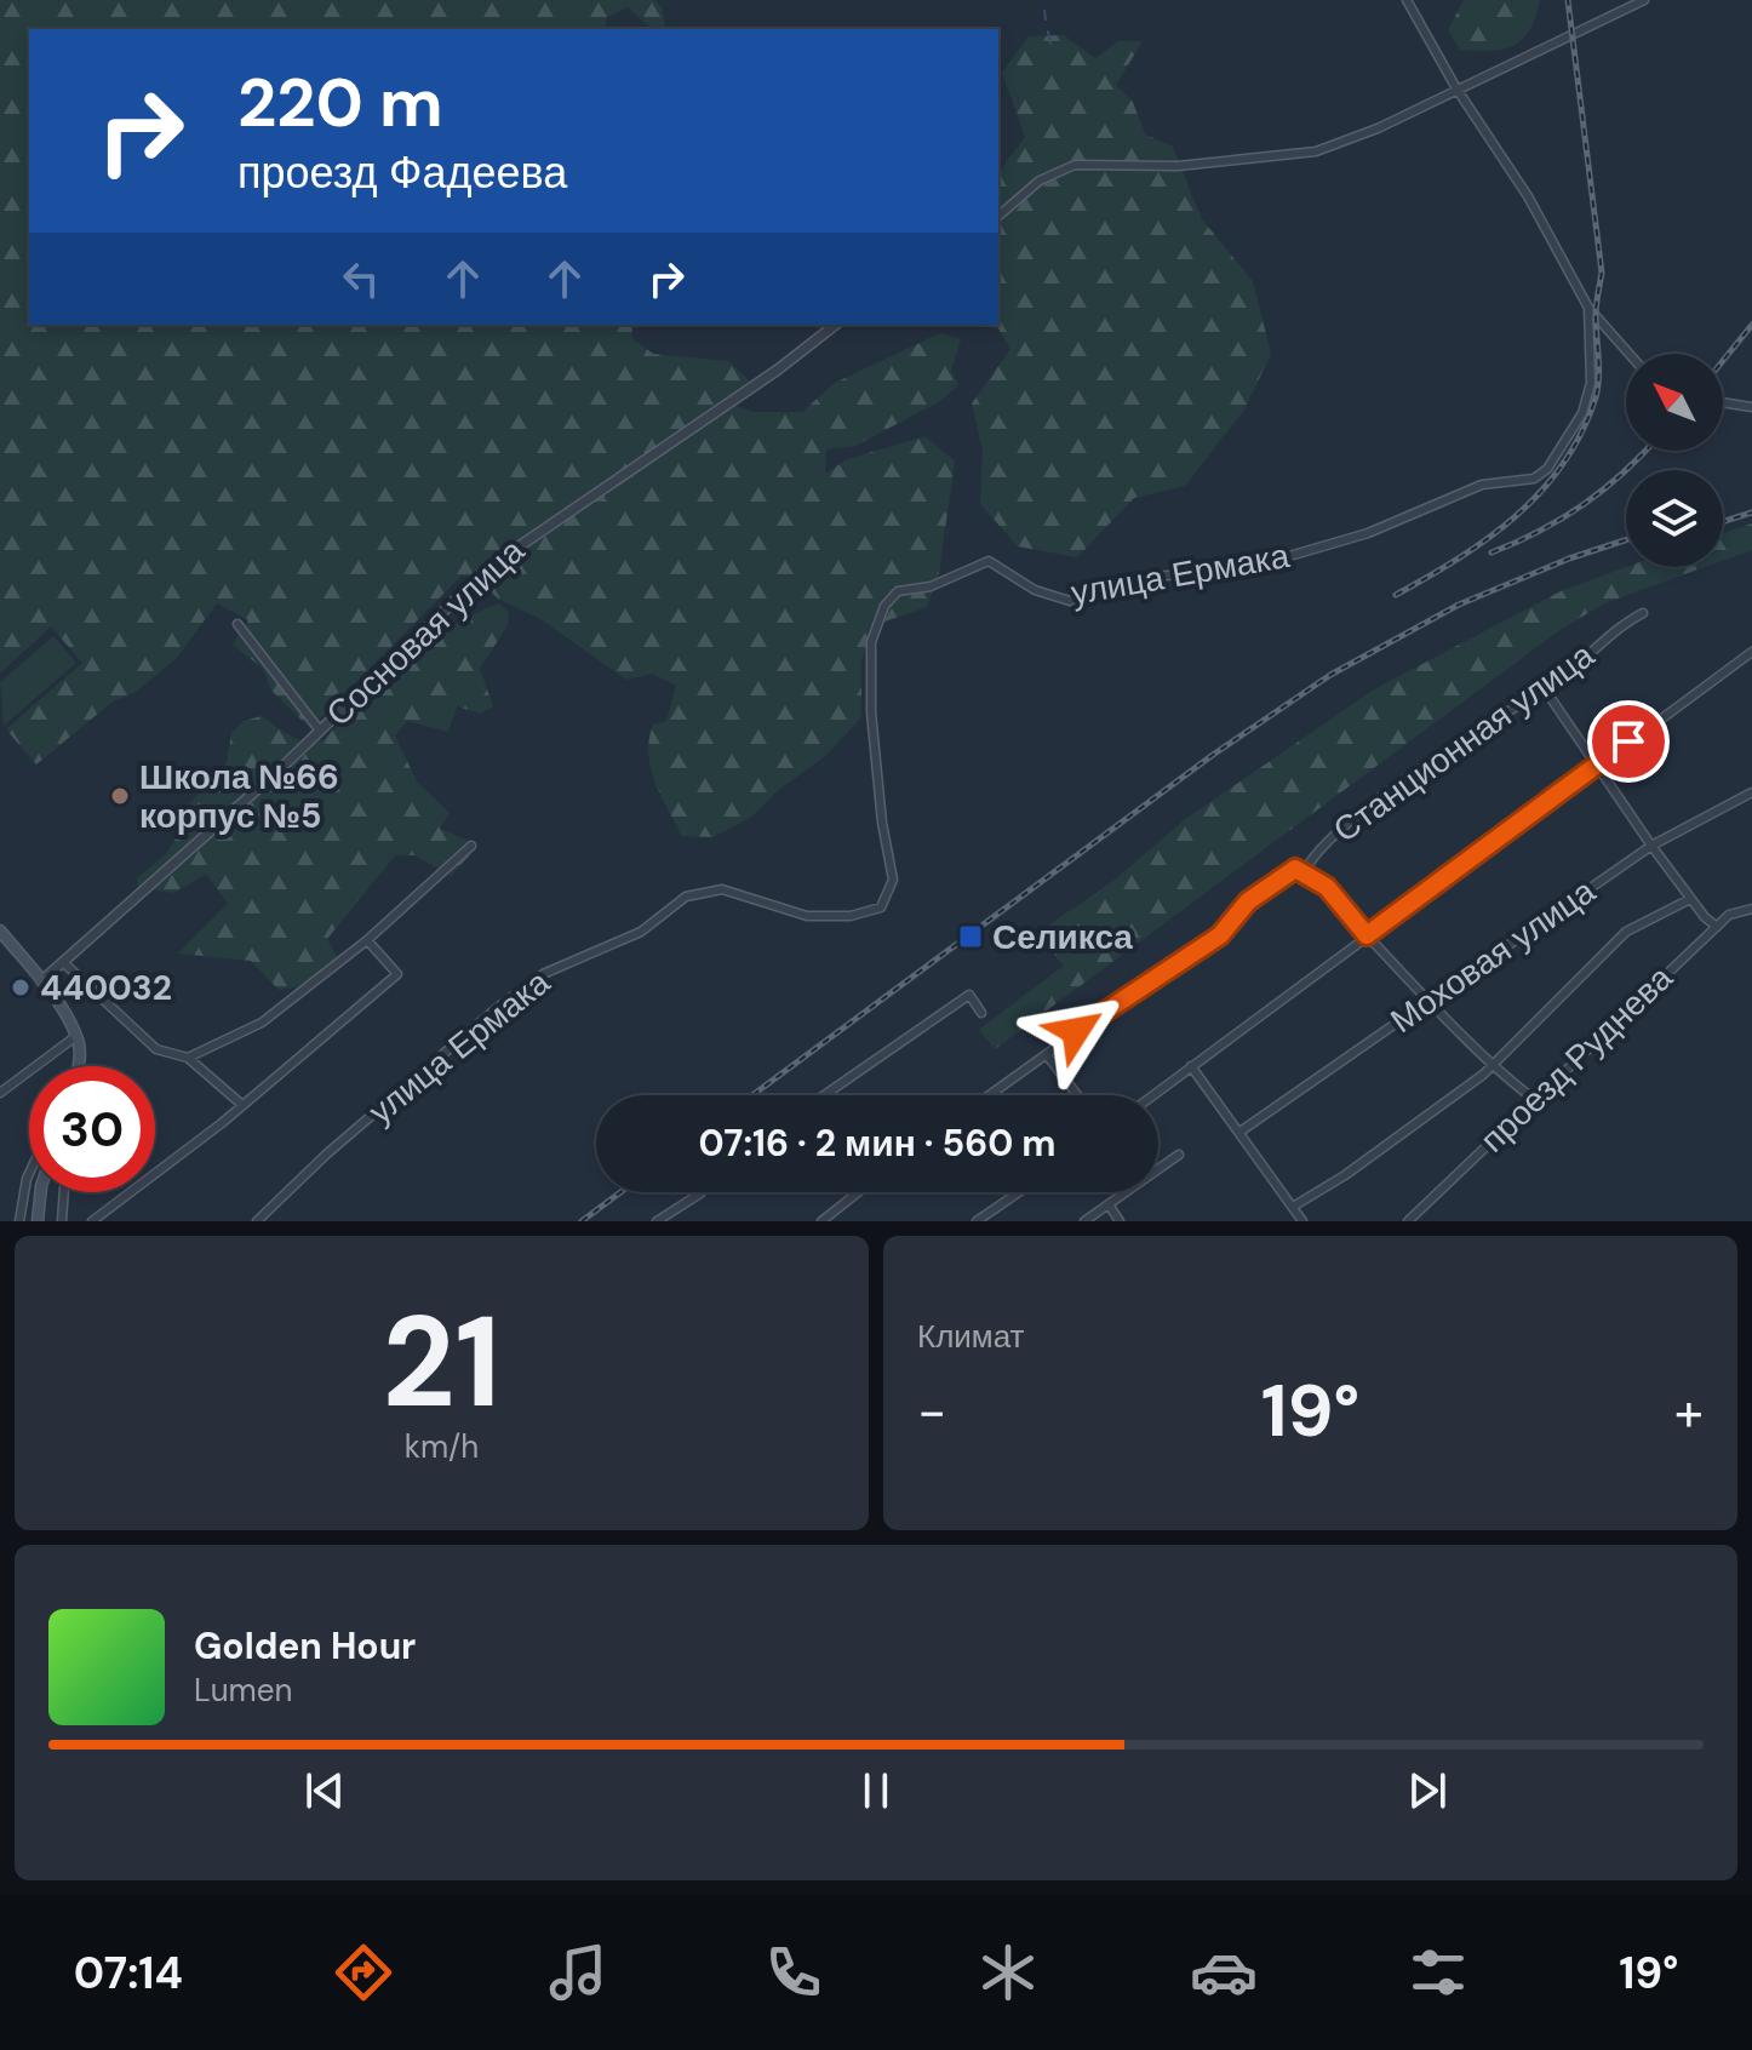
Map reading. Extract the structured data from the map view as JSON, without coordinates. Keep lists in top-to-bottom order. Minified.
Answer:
{"streets":{"street":["улица Ермака","Сосновая улица","Станционная улица","Моховая улица","проезд Руднева"]},"places":{"other":["Школа №66 корпус №5","440032"],"transit":["Селикса"]},"north":"top left","page":{"turn":["220 m","проезд Фадеева"],"limit":"30","trip":"07:16 · 2 мин · 560 m","tile":[["21","km/h"],"Климат"],"heat":["−","19°","+"],"song":["Golden Hour","Lumen"],"tabs":["07:14","19°"]}}
